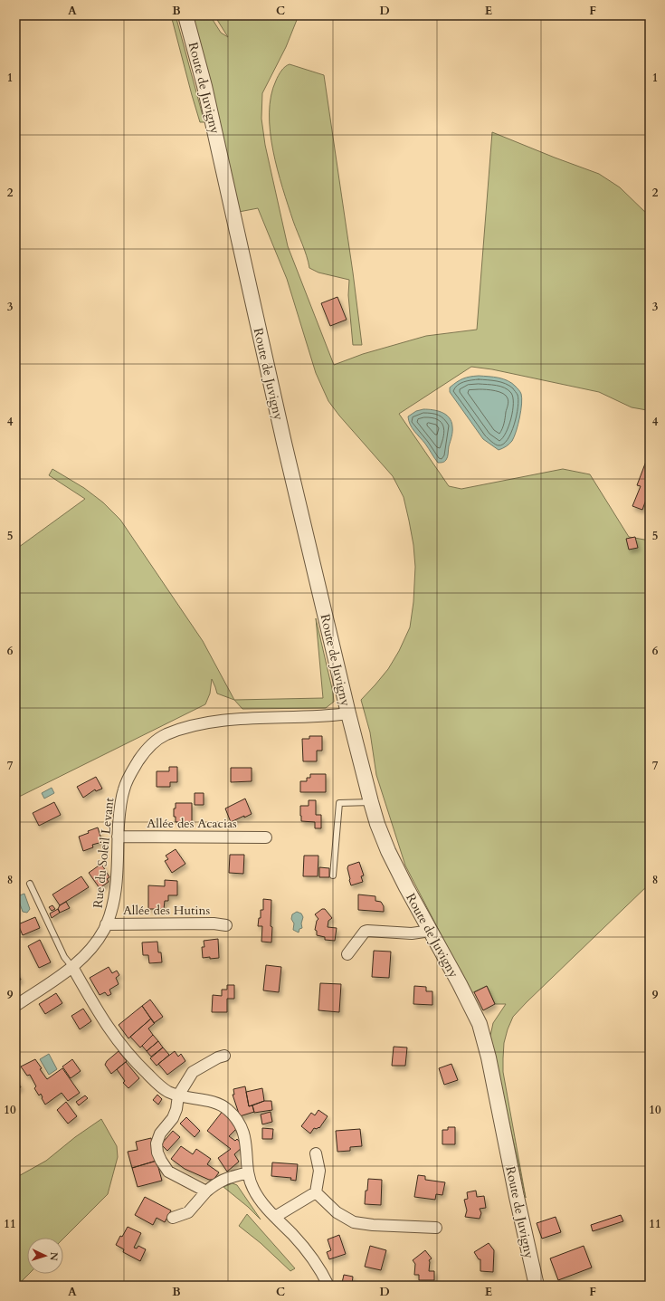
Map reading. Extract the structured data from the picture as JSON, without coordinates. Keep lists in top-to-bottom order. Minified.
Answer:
{"streets":{"street":["Route de Juvigny","Allée des Acacias","Rue du Soleil Levant","Allée des Hutins"]},"crossings":[["Route de Juvigny","Rue du Soleil Levant"],["Allée des Acacias","Rue du Soleil Levant"],["Rue du Soleil Levant","Allée des Hutins"]],"north":"right","grid":{"columns":["A","B","C","D","E","F"],"rows":["1","2","3","4","5","6","7","8","9","10","11"]}}
